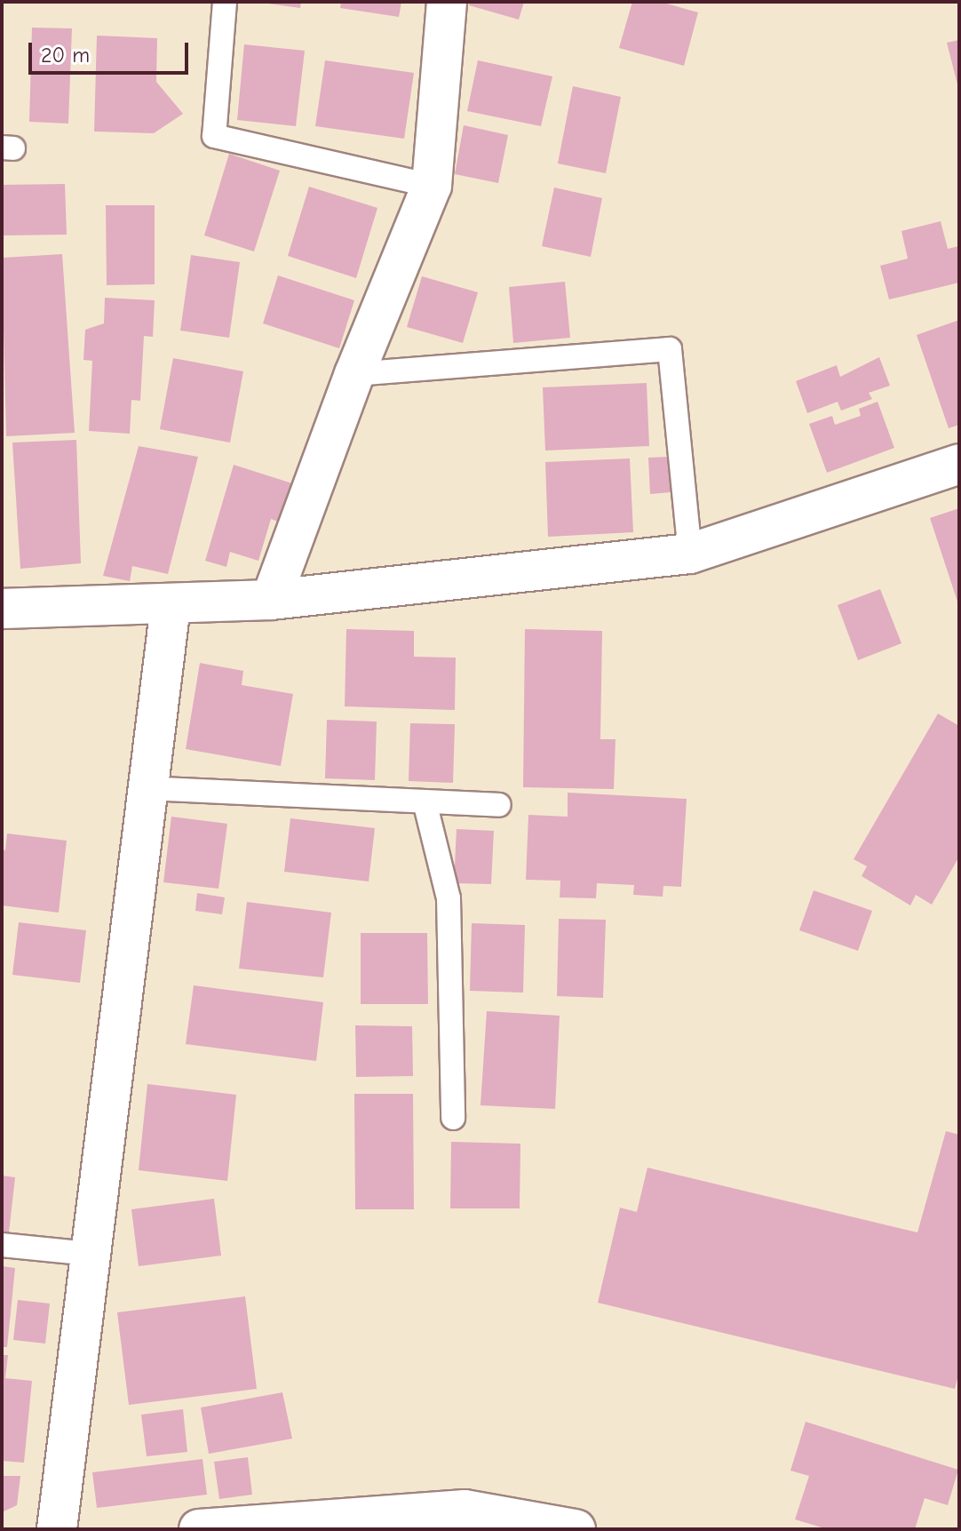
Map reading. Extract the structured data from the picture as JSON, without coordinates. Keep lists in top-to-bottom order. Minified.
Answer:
{"scale_bar":"20 m"}
